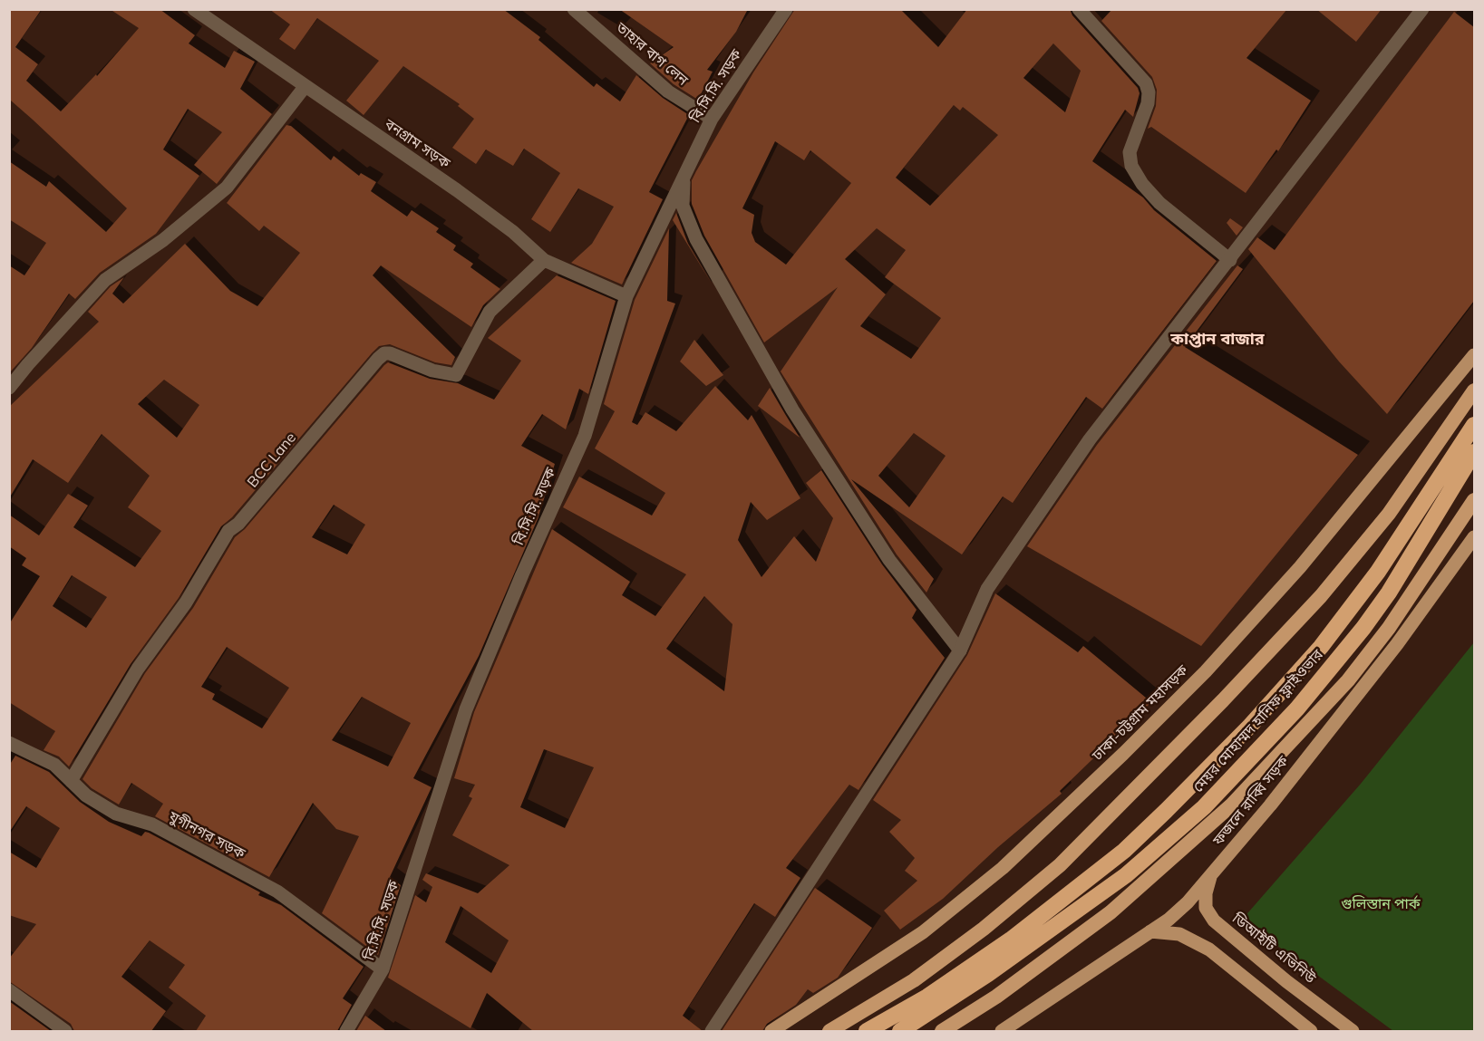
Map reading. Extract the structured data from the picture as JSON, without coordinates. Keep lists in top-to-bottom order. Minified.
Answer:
{"streets":{"highway":["মেয়র মোহাম্মদ হানিফ ফ্লাইওভার"],"main road":["ঢাকা-চট্টগ্রাম মহাসড়ক","ফজলে রাব্বি সড়ক","ডিআইটি এভিনিউ"],"street":["তাহার বাগ লেন","বি.সি.সি. সড়ক","বনগ্রাম সড়ক","BCC Lane","যুগীনগর সড়ক"]},"crossings":[["তাহার বাগ লেন","বি.সি.সি. সড়ক"],["বি.সি.সি. সড়ক","বনগ্রাম সড়ক"],["বি.সি.সি. সড়ক","যুগীনগর সড়ক"],["বনগ্রাম সড়ক","BCC Lane"],["BCC Lane","যুগীনগর সড়ক"],["ফজলে রাব্বি সড়ক","ডিআইটি এভিনিউ"]],"districts":["কাপ্তান বাজার"],"parks":["গুলিস্তান পার্ক"]}
